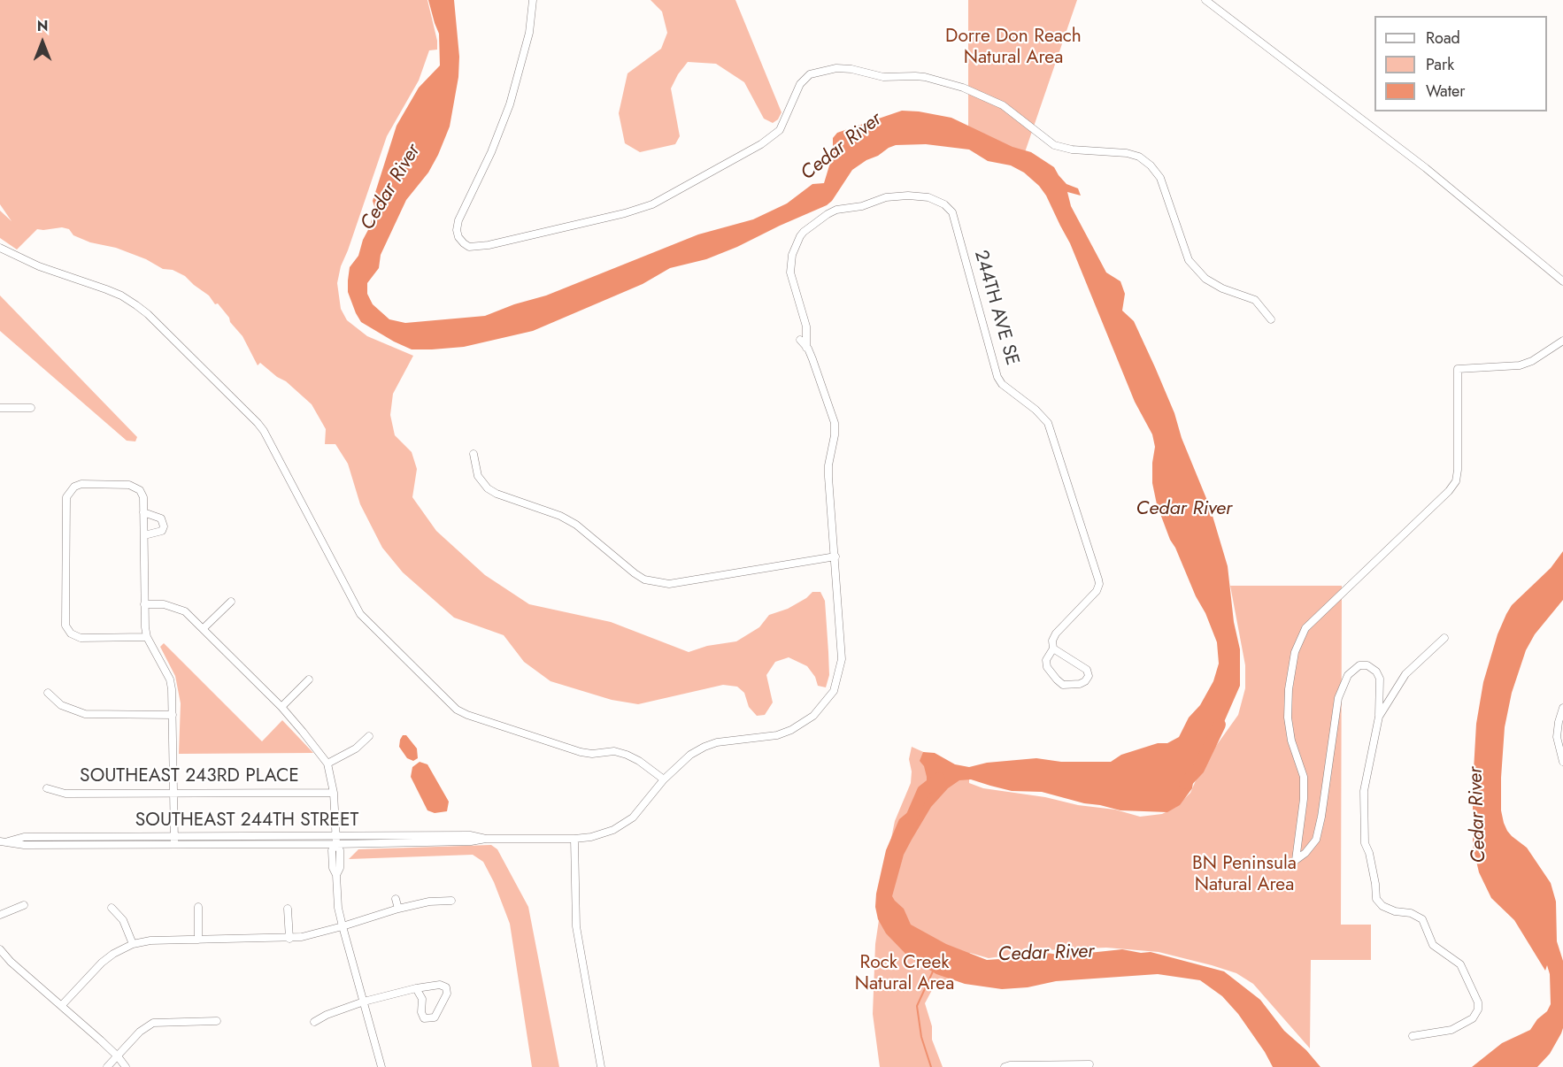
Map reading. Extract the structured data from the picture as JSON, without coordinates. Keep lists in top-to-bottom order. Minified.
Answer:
{"streets":{"street":["244TH AVE SE","SOUTHEAST 243RD PLACE","SOUTHEAST 244TH STREET"]},"water":["Cedar River"],"parks":["Dorre Don Reach Natural Area","BN Peninsula Natural Area","Rock Creek Natural Area"],"legend":["Road","Park","Water"],"north":"top"}
